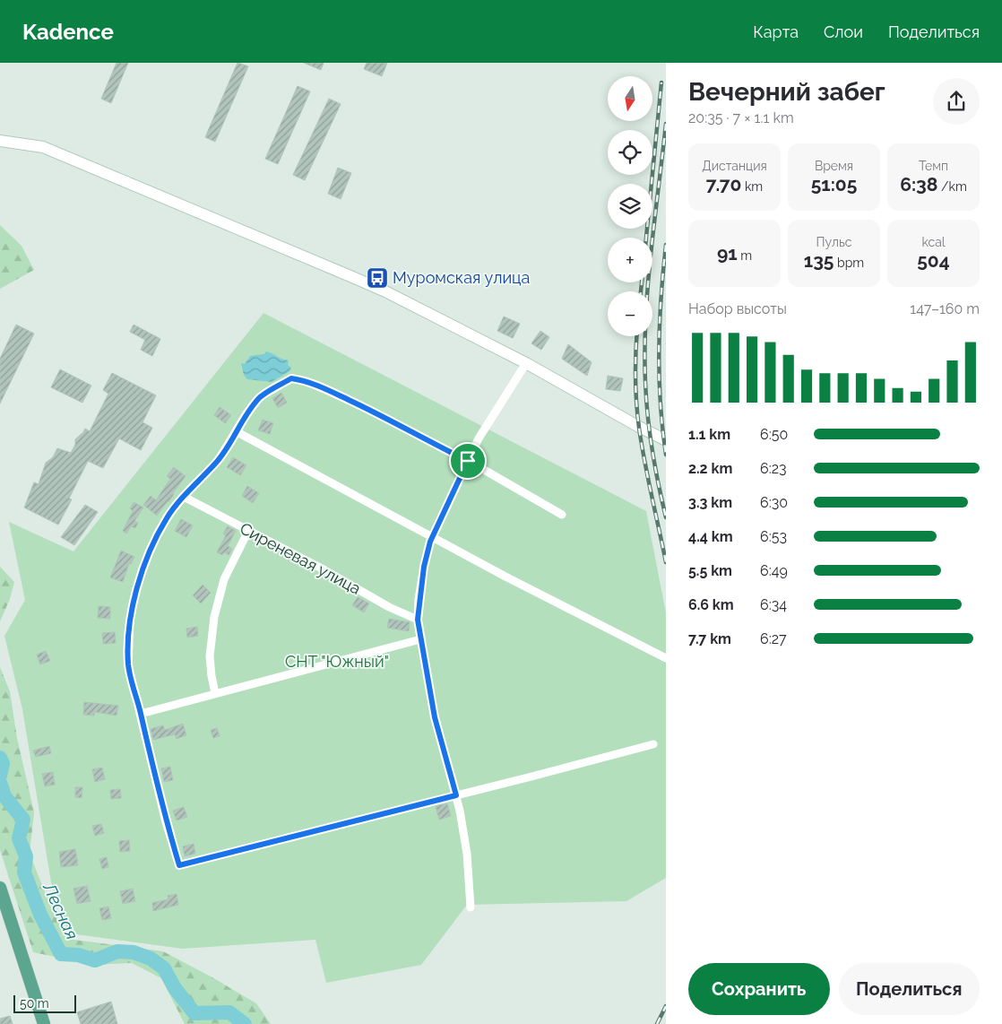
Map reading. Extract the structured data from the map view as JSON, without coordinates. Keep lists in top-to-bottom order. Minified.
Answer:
{"streets":{"street":["Сиреневая улица"]},"water":["Лесная"],"parks":["СНТ \"Южный\""],"places":{"bus stop":["Муромская улица"]},"scale_bar":"50 m","north":"bottom","page":{"header":"Kadence","nav":["Карта","Слои","Поделиться"],"heading":["Вечерний забег","20:35 · 7 × 1.1 km"],"map_buttons":["+","−"],"stats":[["Дистанция","7.70 km"],["Время","51:05"],["Темп","6:38 /km"],["91 m"],["Пульс","135 bpm"],["kcal","504"]],"chart":["Набор высоты","147–160 m"],"list":[{"name":"1.1 km","note":"6:50"},{"name":"2.2 km","note":"6:23"},{"name":"3.3 km","note":"6:30"},{"name":"4.4 km","note":"6:53"},{"name":"5.5 km","note":"6:49"},{"name":"6.6 km","note":"6:34"},{"name":"7.7 km","note":"6:27"}],"buttons":["Сохранить","Поделиться"],"scale":"50 m"}}
